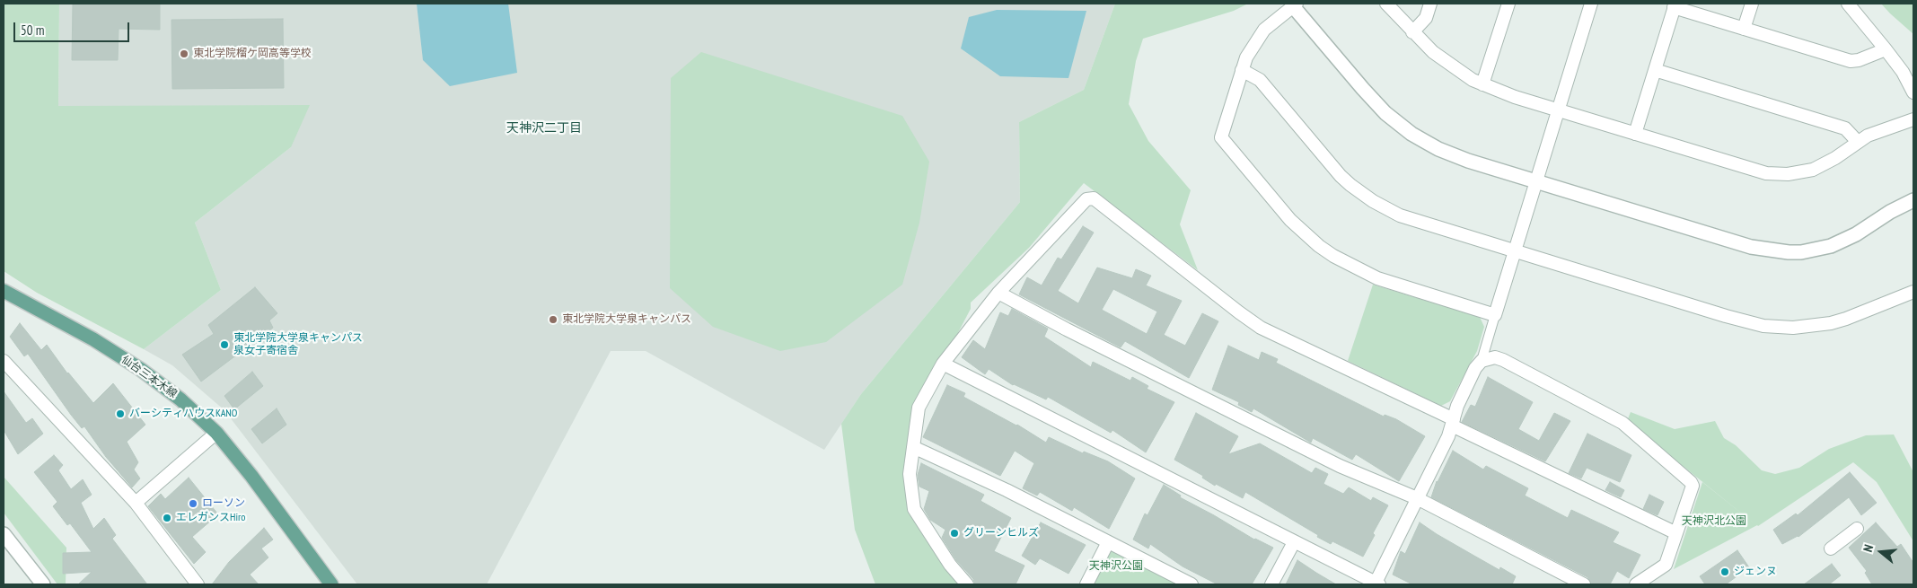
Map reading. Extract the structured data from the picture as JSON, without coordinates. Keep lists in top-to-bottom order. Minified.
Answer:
{"streets":{"main road":["仙台三本木線"]},"districts":["天神沢二丁目"],"parks":["天神沢北公園","天神沢公園"],"places":["東北学院榴ケ岡高等学校","東北学院大学泉キャンパス","東北学院大学泉キャンパス 泉女子寄宿舎","バーシティハウスKANO","ローソン","エレガンスHiro","グリーンヒルズ","ジェンヌ"],"scale_bar":"50 m","north":"left"}
